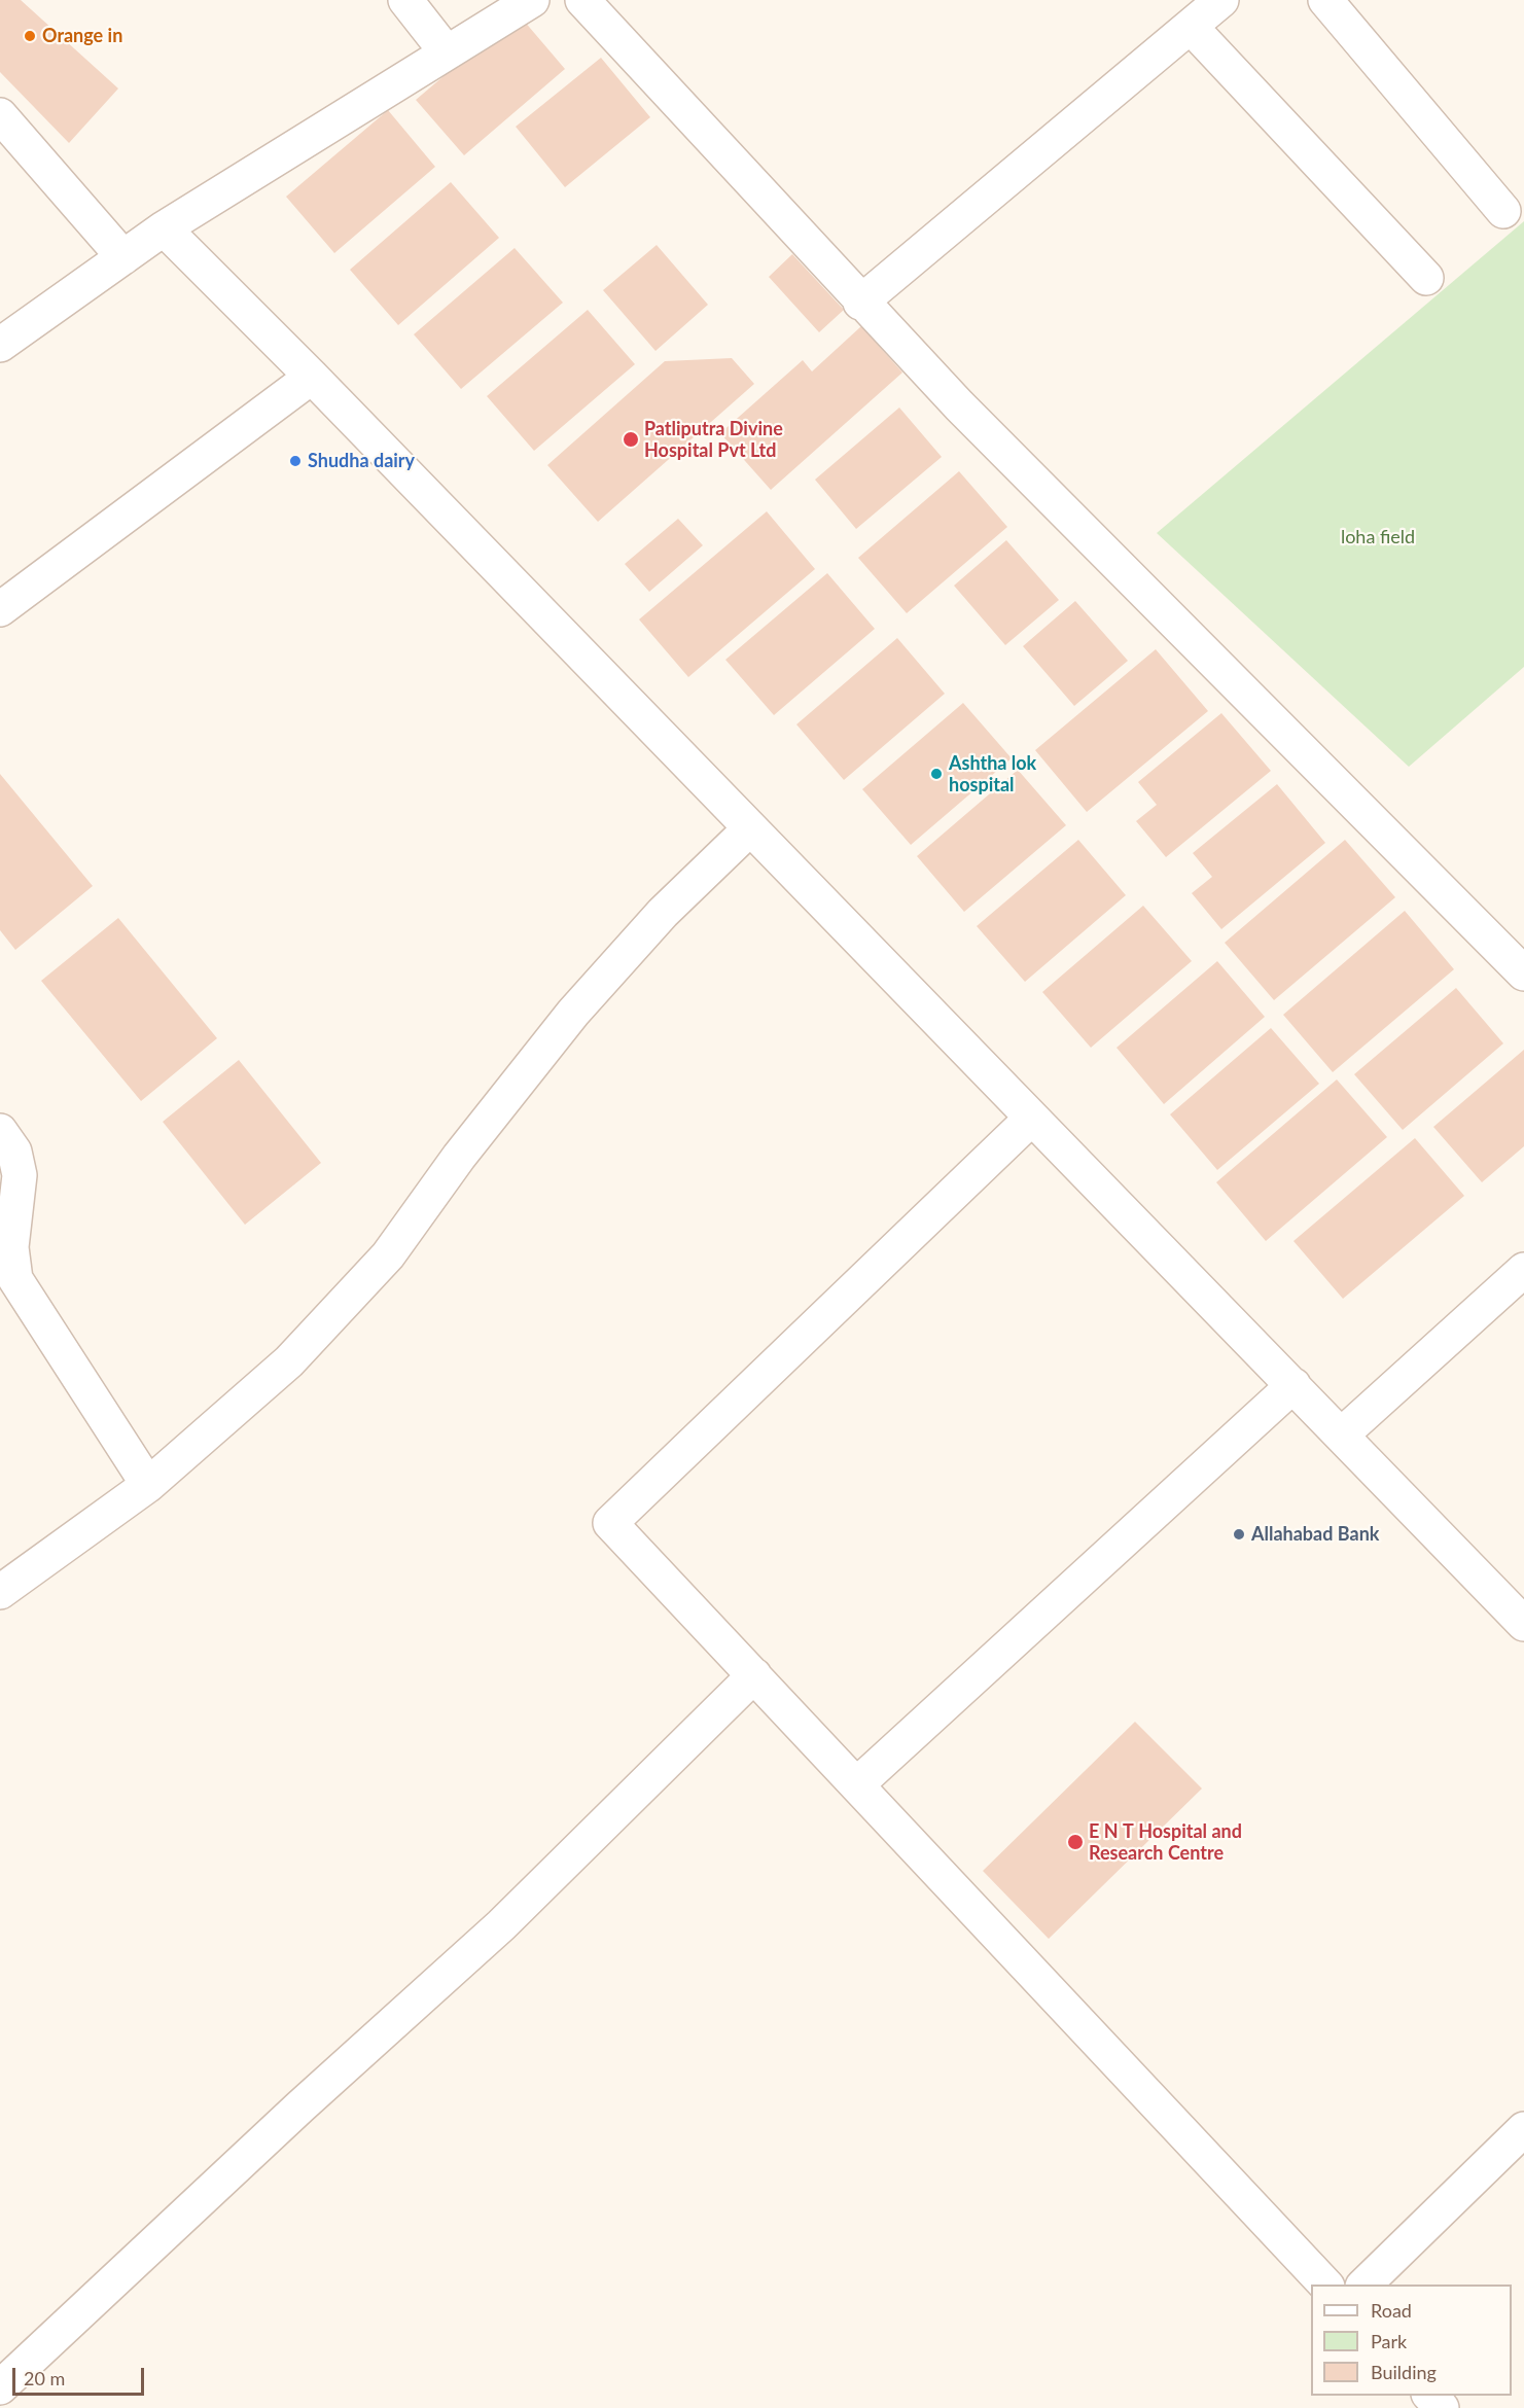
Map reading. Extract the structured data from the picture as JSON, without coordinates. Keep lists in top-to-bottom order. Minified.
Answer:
{"parks":["loha field"],"places":["Orange in","Patliputra Divine Hospital Pvt Ltd","Shudha dairy","Ashtha lok hospital","Allahabad Bank","E N T Hospital and Research Centre"],"legend":["Road","Park","Building"],"scale_bar":"20 m"}
